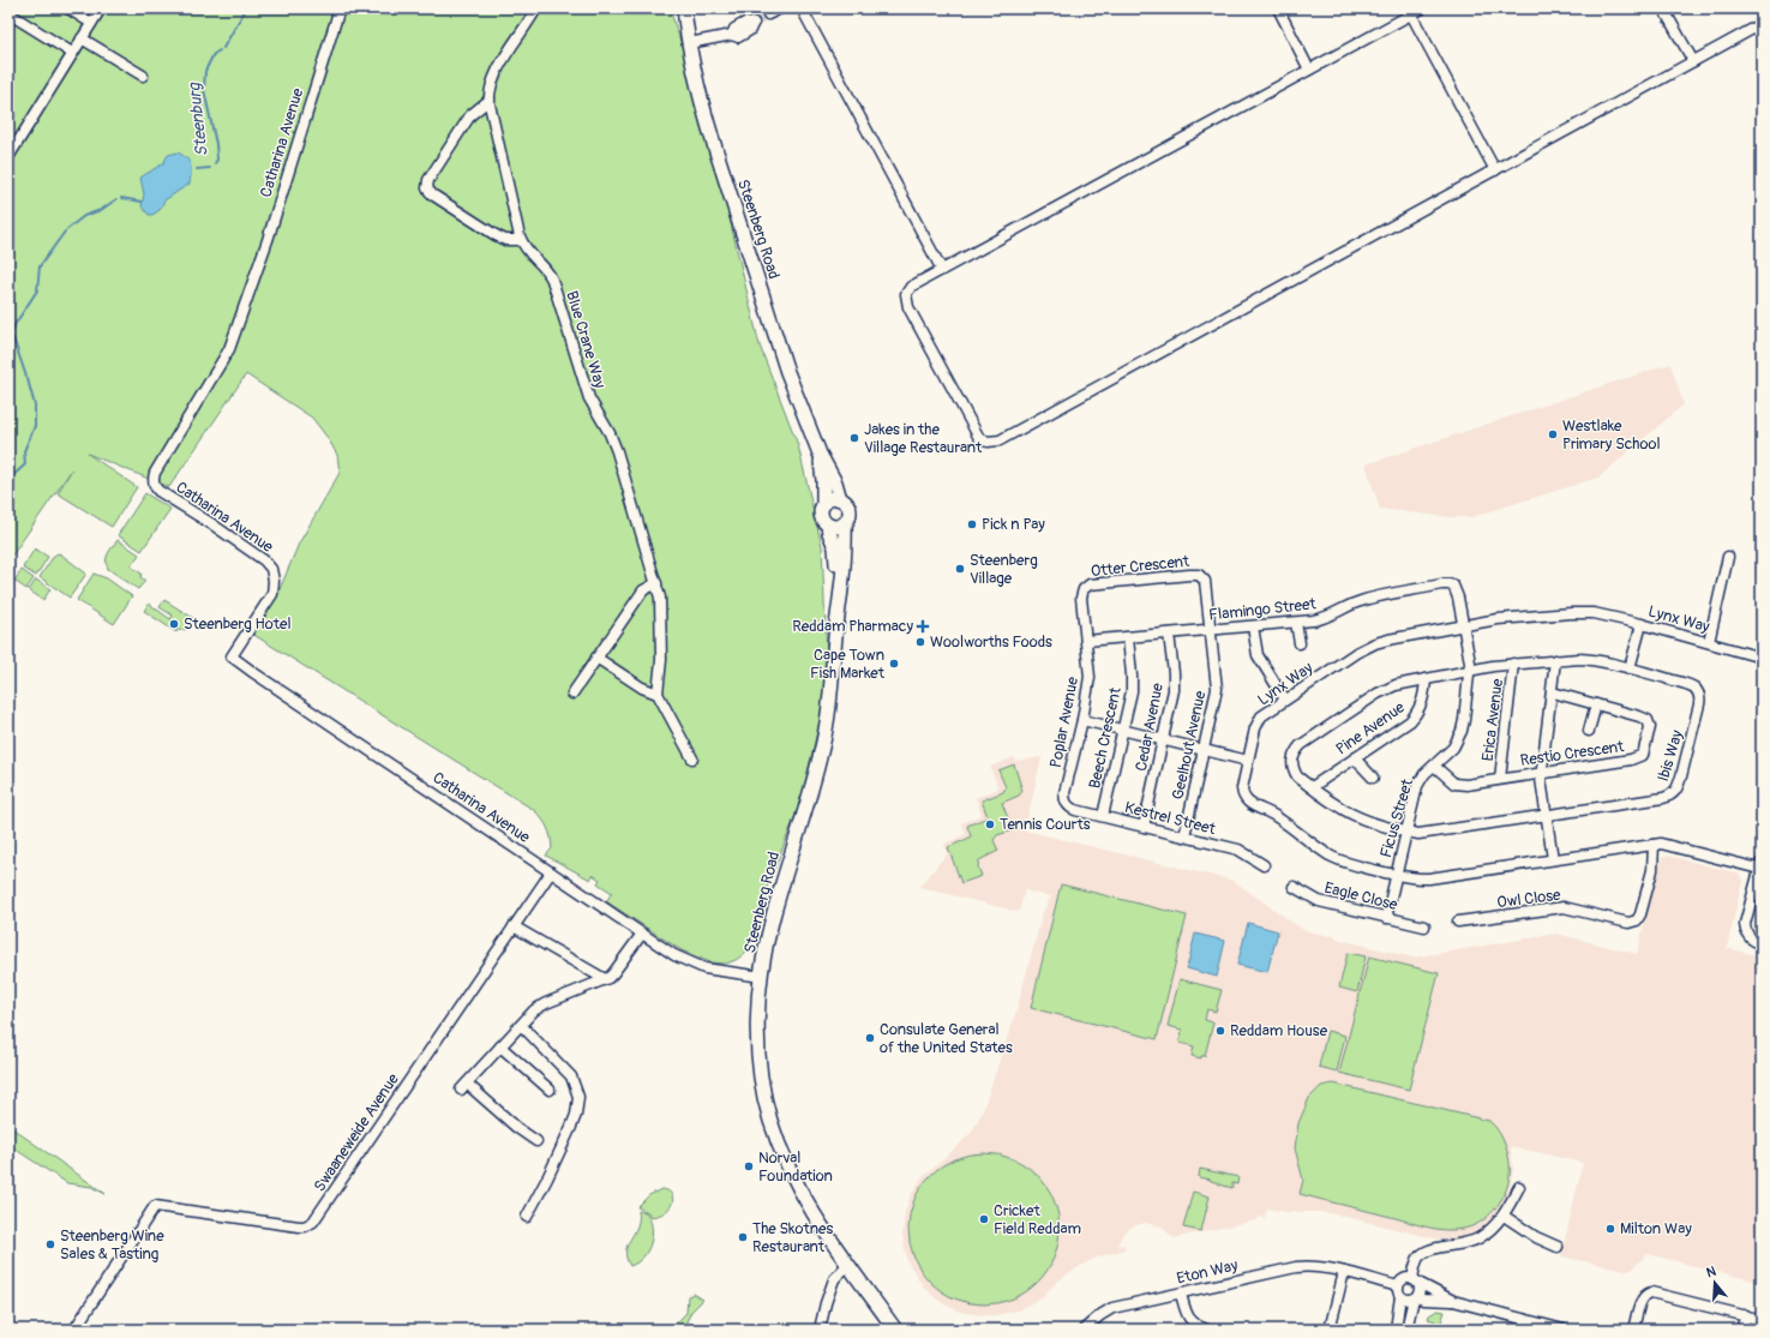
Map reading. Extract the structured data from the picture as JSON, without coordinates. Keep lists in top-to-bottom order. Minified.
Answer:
{"streets":{"main road":["Steenberg Road"],"street":["Catharina Avenue","Blue Crane Way","Otter Crescent","Flamingo Street","Lynx Way","Erica Avenue","Poplar Avenue","Cedar Avenue","Pine Avenue","Beech Crescent","Geelhout Avenue","Restio Crescent","Ibis Way","Kestrel Street","Ficus Street","Eagle Close","Owl Close","Swaaneweide Avenue","Eton Way"]},"crossings":[["Catharina Avenue","Steenberg Road"],["Catharina Avenue","Swaaneweide Avenue"],["Otter Crescent","Flamingo Street"],["Otter Crescent","Poplar Avenue"],["Otter Crescent","Geelhout Avenue"],["Flamingo Street","Lynx Way"],["Flamingo Street","Poplar Avenue"],["Flamingo Street","Cedar Avenue"],["Flamingo Street","Beech Crescent"],["Flamingo Street","Geelhout Avenue"],["Flamingo Street","Ficus Street"],["Lynx Way","Ficus Street"],["Lynx Way","Owl Close"],["Erica Avenue","Restio Crescent"],["Erica Avenue","Ibis Way"],["Poplar Avenue","Kestrel Street"],["Cedar Avenue","Kestrel Street"],["Pine Avenue","Ibis Way"],["Beech Crescent","Kestrel Street"],["Geelhout Avenue","Kestrel Street"],["Restio Crescent","Ficus Street"],["Ibis Way","Ficus Street"],["Ficus Street","Eagle Close"]],"water":["Steenburg"],"places":{"other":["Westlake Primary School","Jakes in the Village Restaurant","Pick n Pay","Steenberg Village","Steenberg Hotel","Woolworths Foods","Cape Town Fish Market","Tennis Courts","Reddam House","Consulate General of the United States","Norval Foundation","Cricket Field Reddam","Milton Way","The Skotnes Restaurant","Steenberg Wine Sales & Tasting"],"health":["Reddam Pharmacy"]},"north":"top"}
